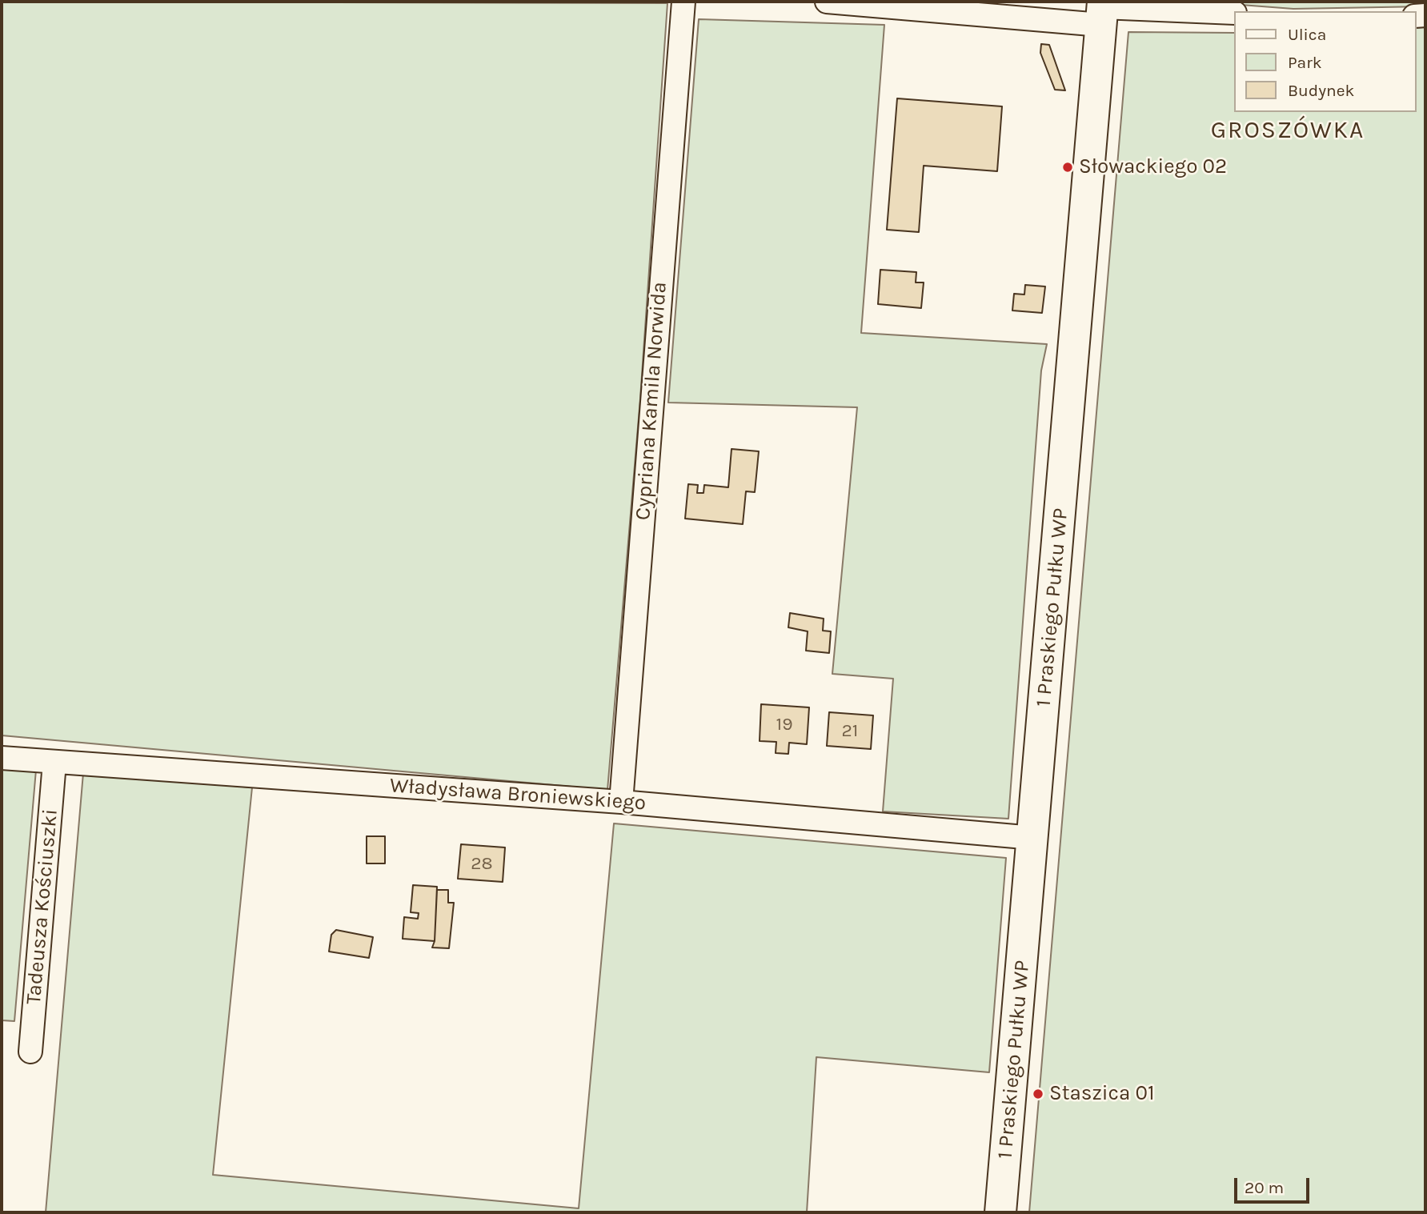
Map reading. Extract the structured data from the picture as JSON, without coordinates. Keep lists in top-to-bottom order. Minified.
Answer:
{"streets":{"street":["Cypriana Kamila Norwida","1 Praskiego Pułku WP","Władysława Broniewskiego","Tadeusza Kościuszki"]},"crossings":[["Cypriana Kamila Norwida","Władysława Broniewskiego"],["1 Praskiego Pułku WP","Władysława Broniewskiego"],["Władysława Broniewskiego","Tadeusza Kościuszki"]],"districts":["GROSZÓWKA"],"places":["Słowackiego 02","Staszica 01"],"house_numbers":["19","21","28"],"legend":["Ulica","Park","Budynek"],"scale_bar":"20 m"}
